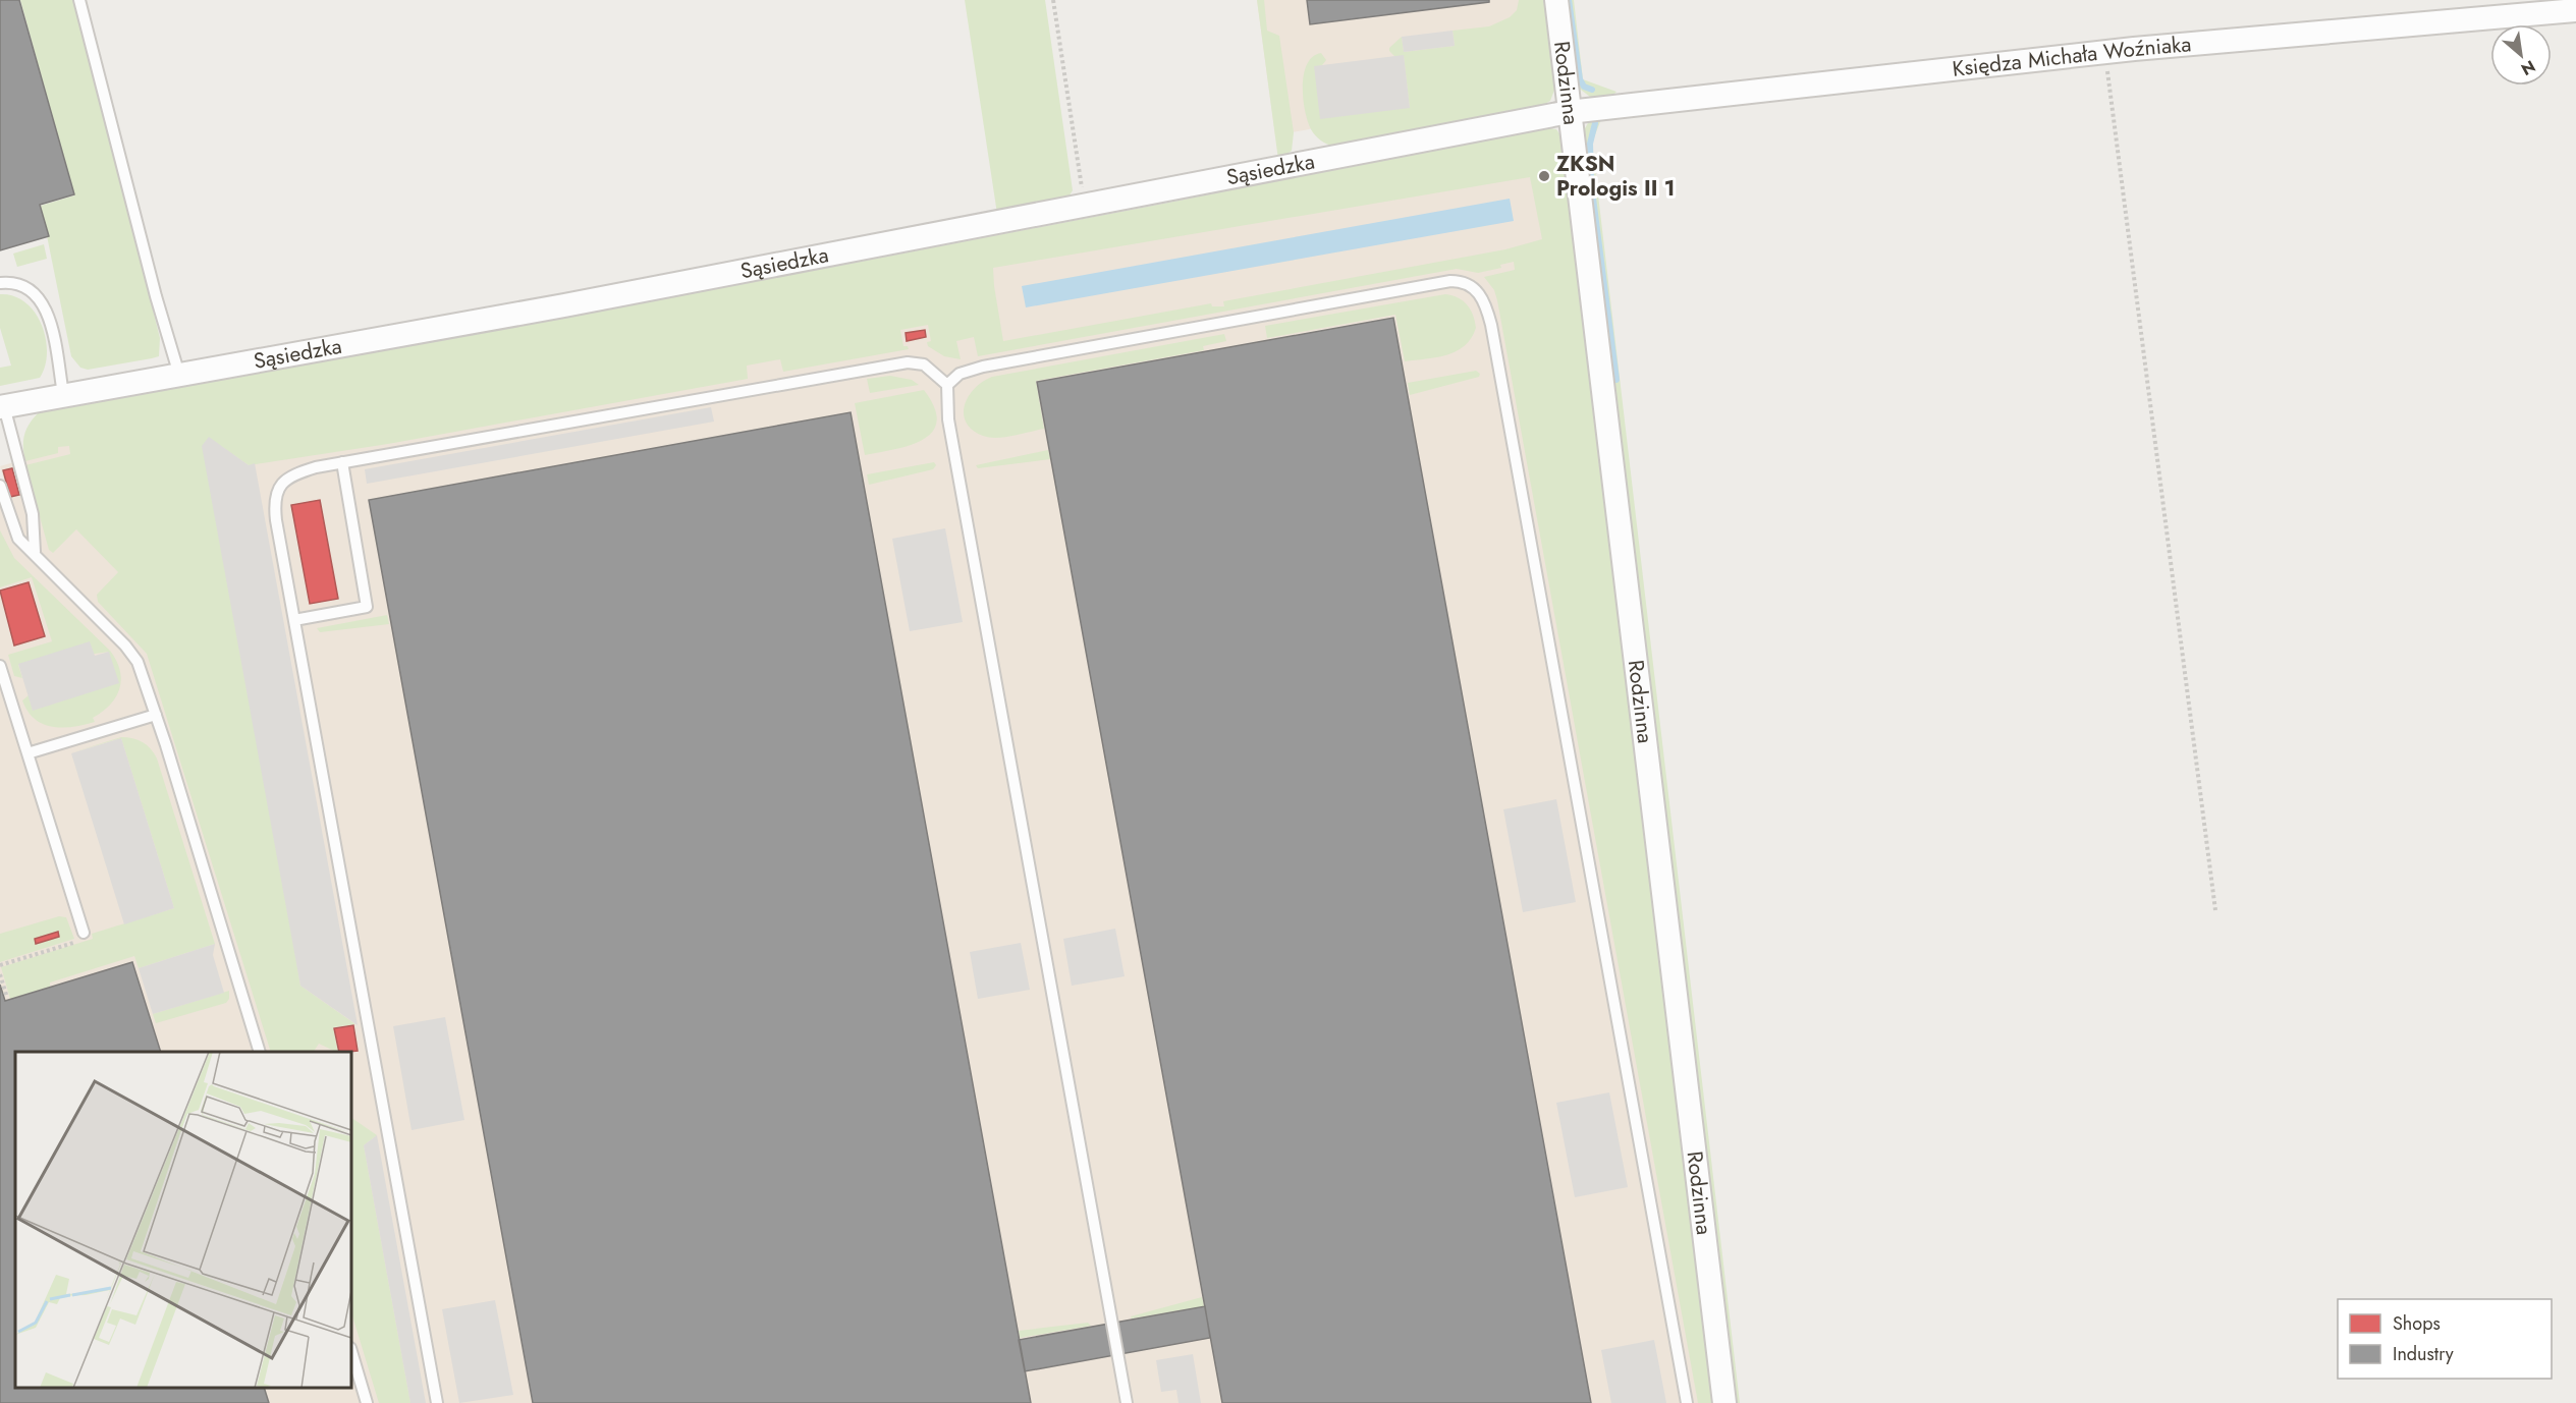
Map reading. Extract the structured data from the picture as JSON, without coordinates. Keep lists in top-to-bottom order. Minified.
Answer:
{"streets":{"street":["Księdza Michała Woźniaka","Rodzinna","Sąsiedzka"]},"crossings":[["Księdza Michała Woźniaka","Rodzinna"],["Księdza Michała Woźniaka","Sąsiedzka"],["Rodzinna","Sąsiedzka"]],"places":["ZKSN Prologis II 1"],"legend":["Shops","Industry"],"north":"bottom right"}
